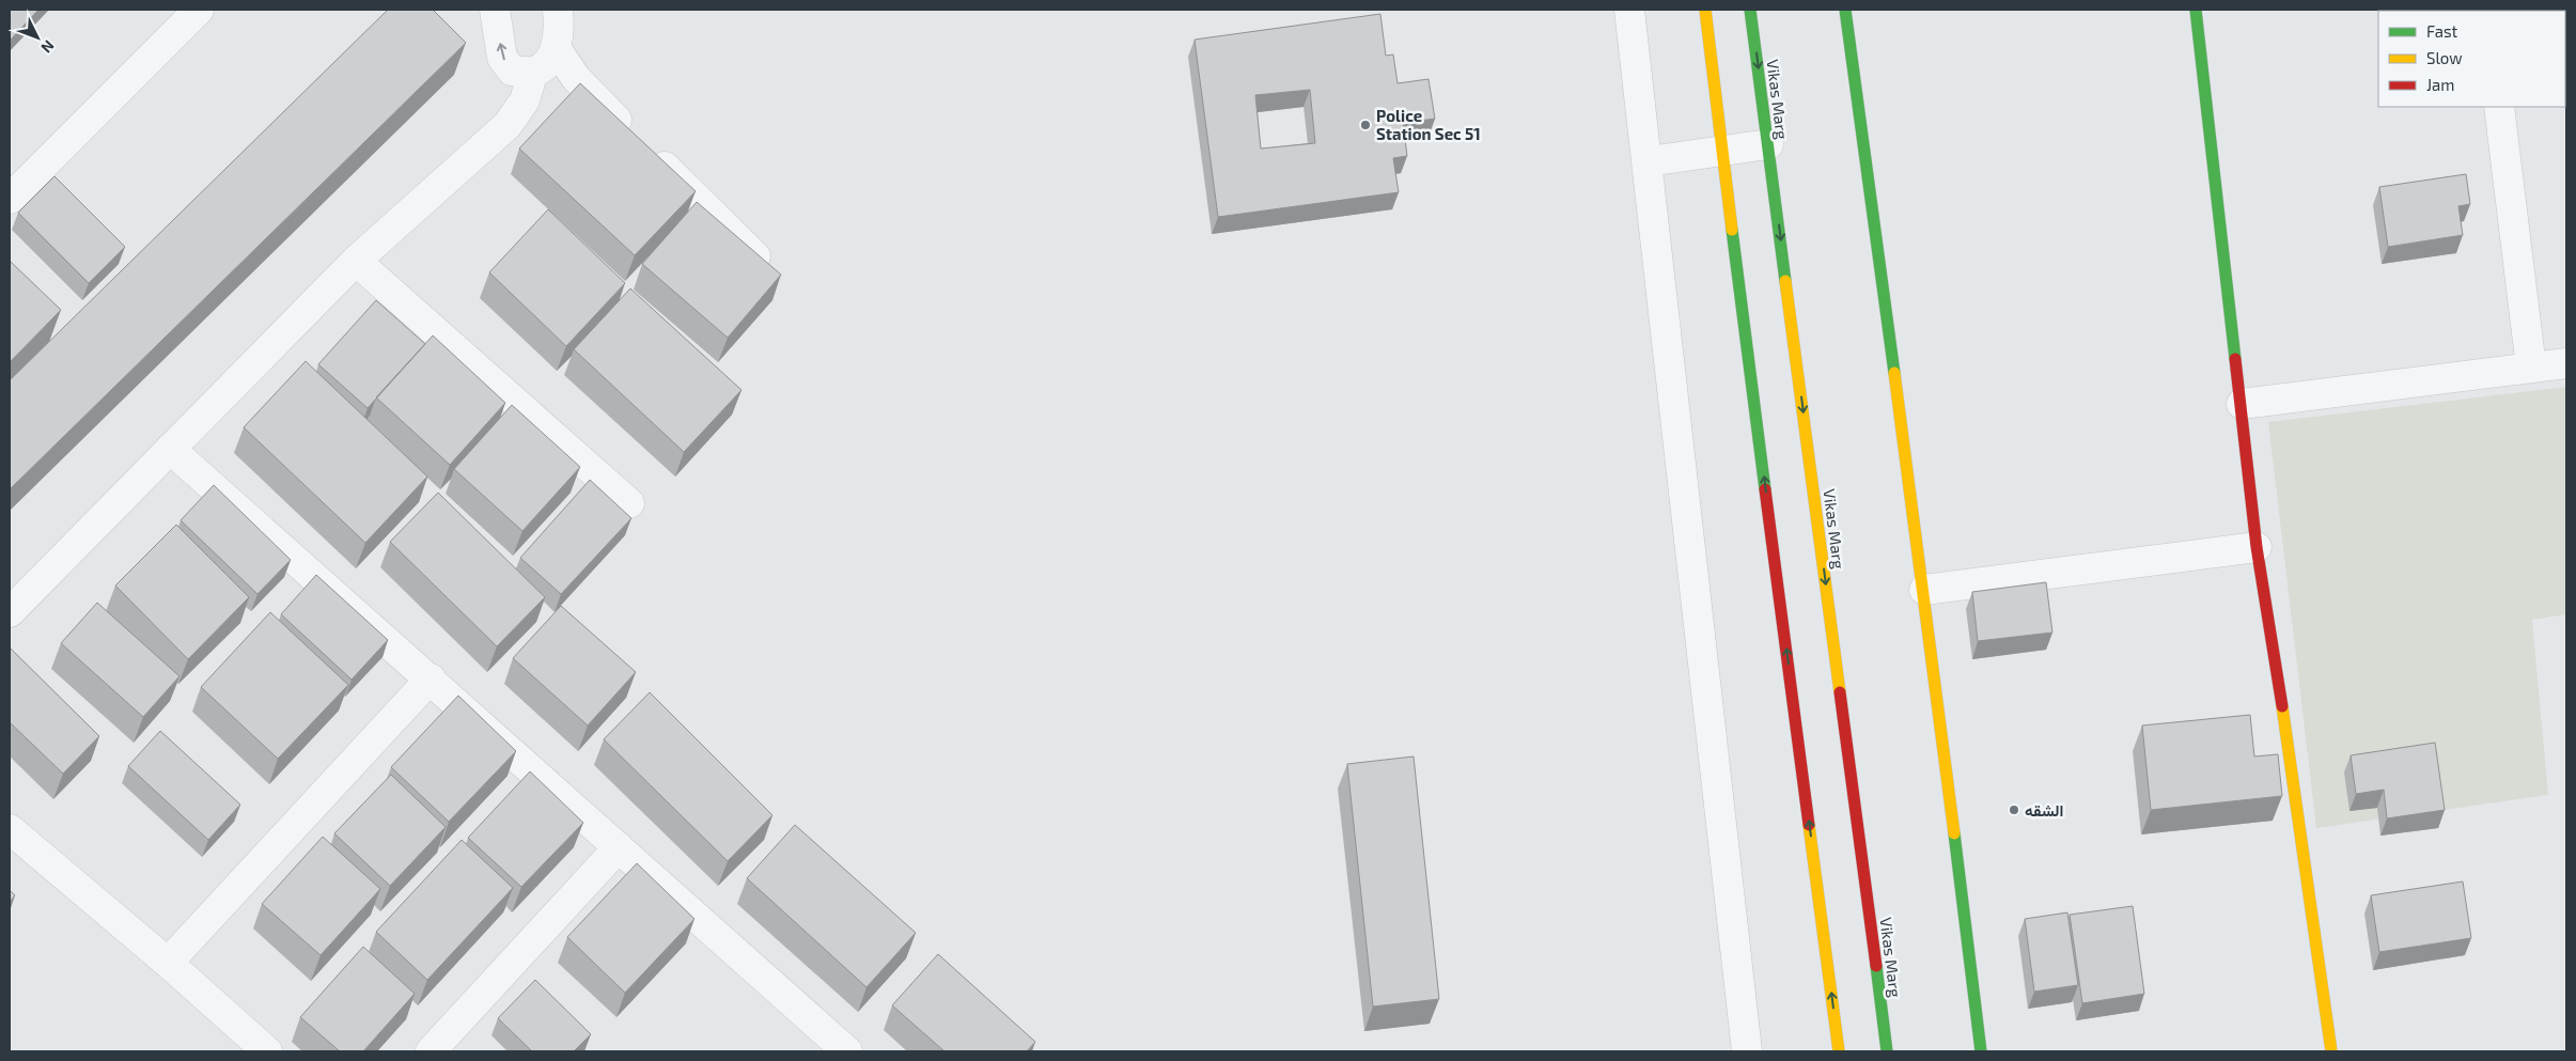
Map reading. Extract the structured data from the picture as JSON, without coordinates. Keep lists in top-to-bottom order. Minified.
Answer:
{"streets":{"street":["Vikas Marg"]},"places":["Police Station Sec 51","الشقه"],"legend":["Fast","Slow","Jam"],"north":"bottom right"}
